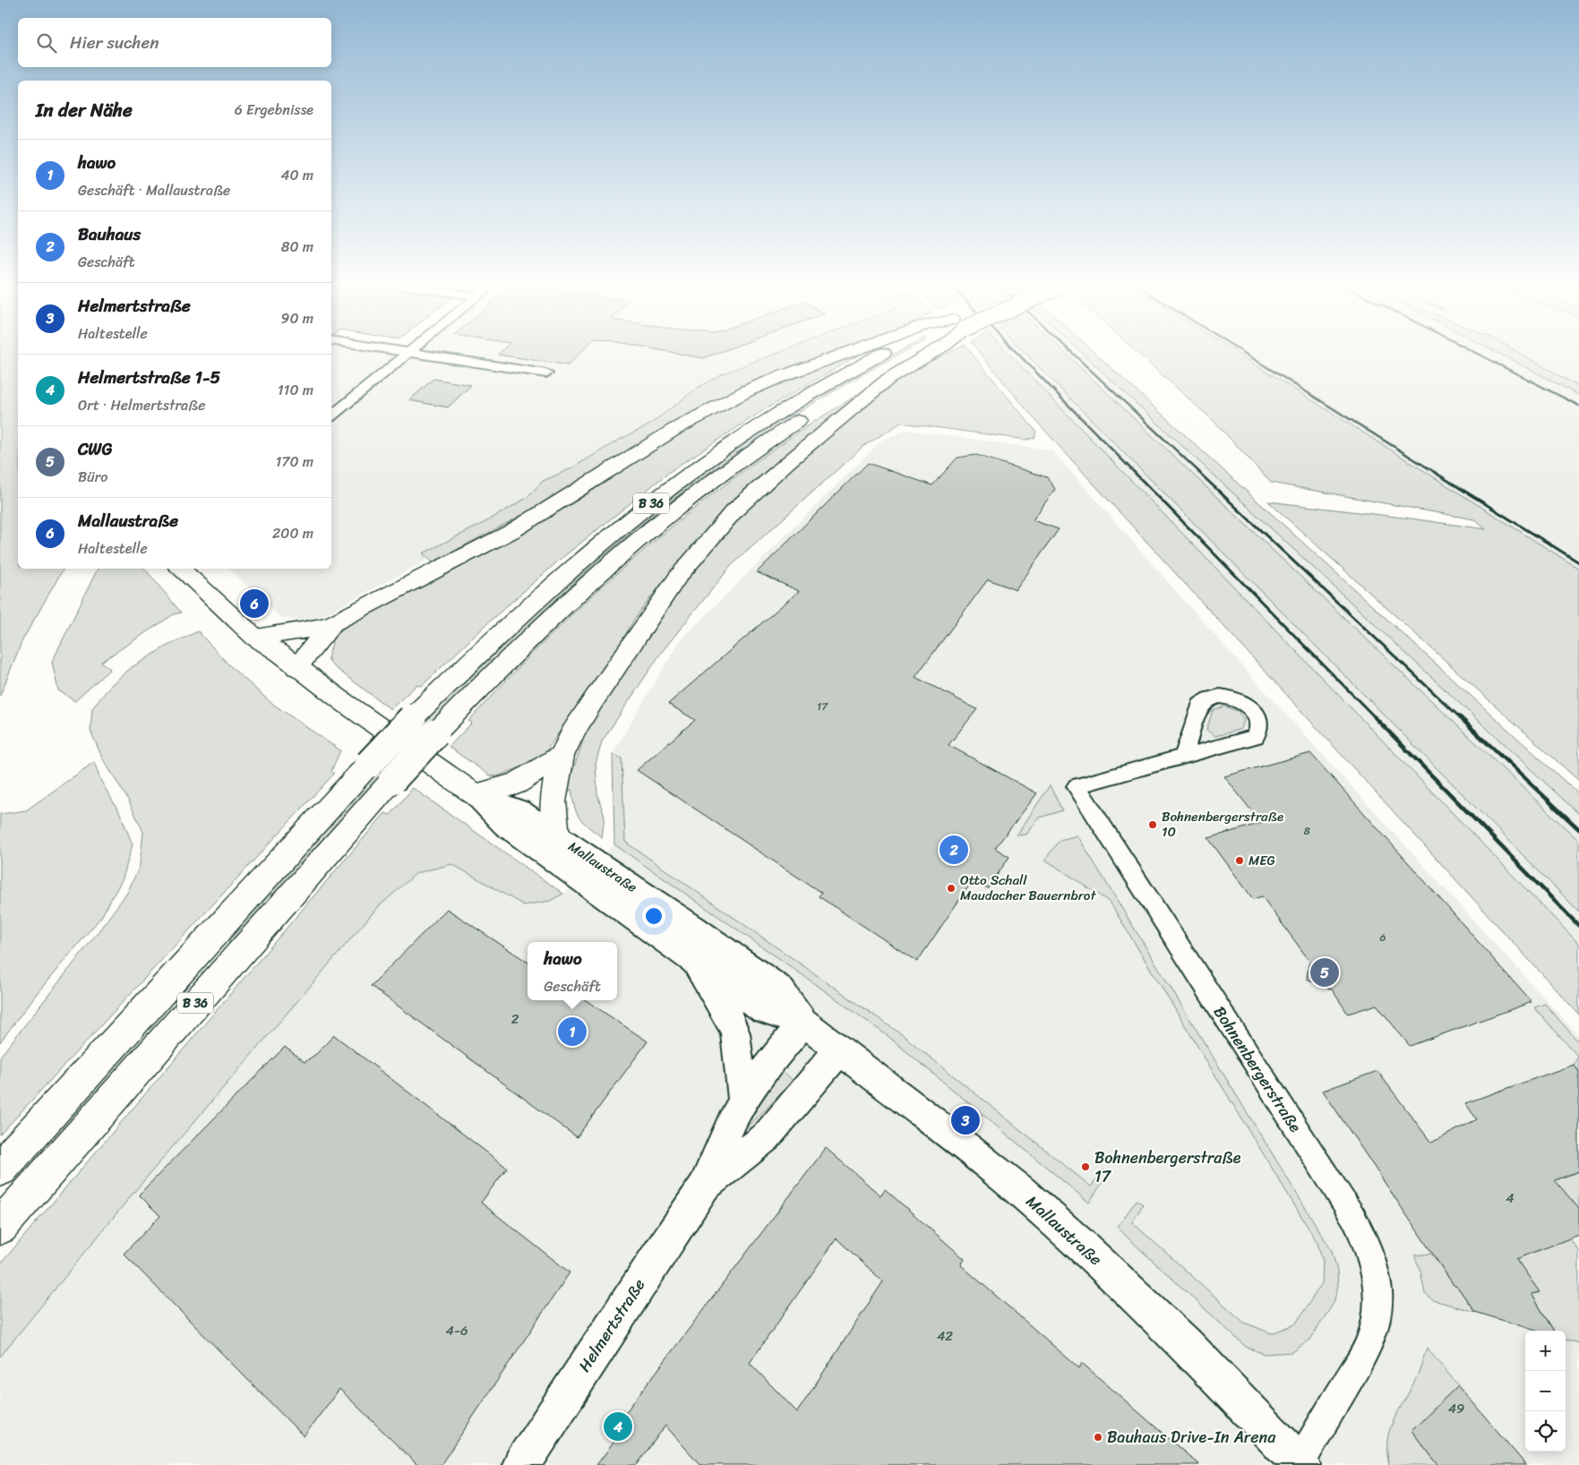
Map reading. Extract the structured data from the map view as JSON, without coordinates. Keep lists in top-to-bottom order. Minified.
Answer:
{"streets":{"main road":["B 36","Mallaustraße"],"street":["Bohnenbergerstraße","Helmertstraße"]},"crossings":[["Mallaustraße","Bohnenbergerstraße"],["Mallaustraße","Helmertstraße"]],"places":["Bohnenbergerstraße 10","MEG","Otto Schall Maudacher Bauernbrot","Bohnenbergerstraße 17","Bauhaus Drive-In Arena"],"house_numbers":["17","8","6","2","4","4-6","42","49"],"page":{"search":"Hier suchen","heading":["In der Nähe","6 Ergebnisse"],"list":[{"mark":"1","name":"hawo","note":"Geschäft · Mallaustraße","value":"40 m"},{"mark":"2","name":"Bauhaus","note":"Geschäft","value":"80 m"},{"mark":"3","name":"Helmertstraße","note":"Haltestelle","value":"90 m"},{"mark":"4","name":"Helmertstraße 1-5","note":"Ort · Helmertstraße","value":"110 m"},{"mark":"5","name":"CWG","note":"Büro","value":"170 m"},{"mark":"6","name":"Mallaustraße","note":"Haltestelle","value":"200 m"}],"pins":["6","2","5","1","3","4"],"popup":["hawo","Geschäft"],"map_buttons":["+","−"]}}
